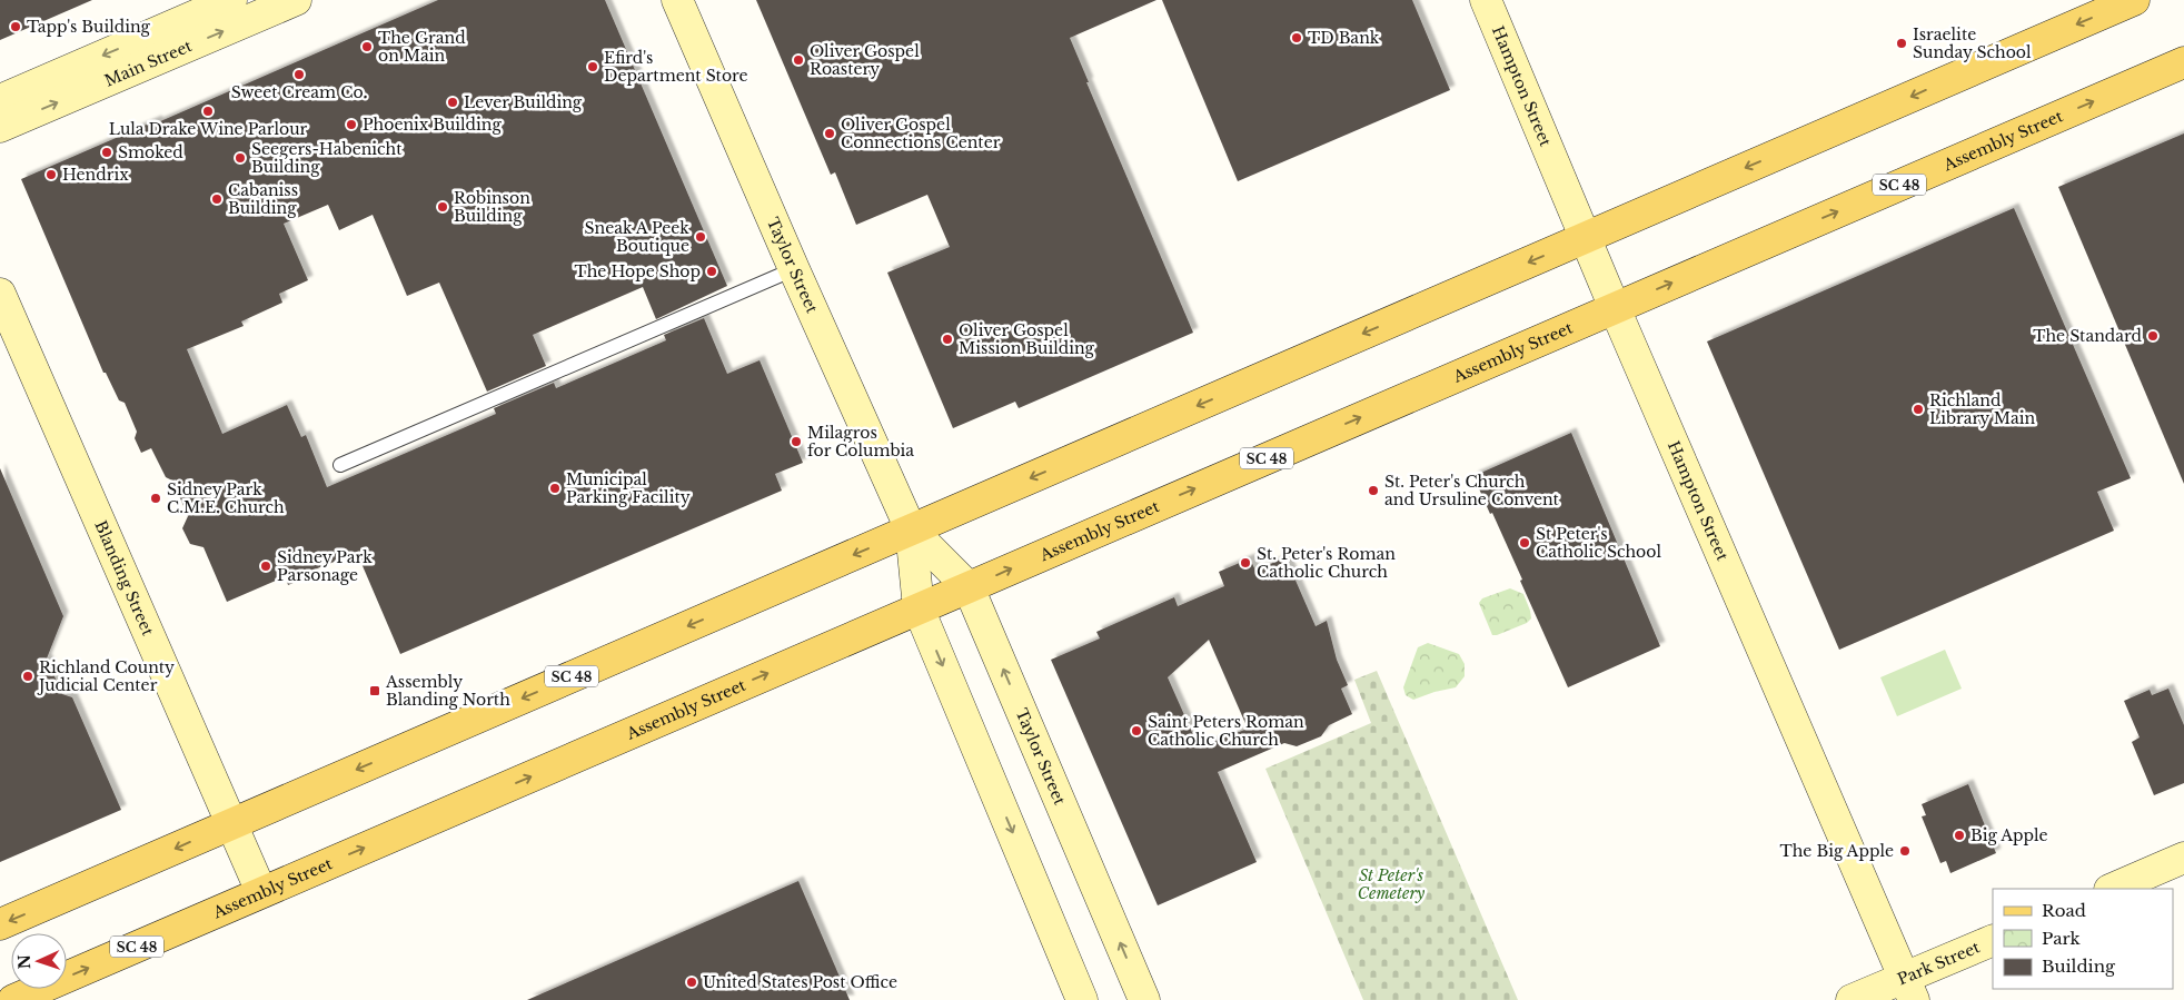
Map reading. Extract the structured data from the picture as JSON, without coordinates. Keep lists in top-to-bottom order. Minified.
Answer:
{"streets":{"main road":["Main Street","Hampton Street","Assembly Street","SC 48","Taylor Street","Blanding Street","Park Street"]},"crossings":[["Hampton Street","Assembly Street"],["Hampton Street","SC 48"],["Hampton Street","Park Street"],["Assembly Street","Taylor Street"],["Assembly Street","Blanding Street"],["SC 48","Taylor Street"],["SC 48","Blanding Street"]],"parks":["St Peter's Cemetery"],"places":{"other":["Tapp's Building","TD Bank","Israelite Sunday School","The Grand on Main","Oliver Gospel Roastery","Efird's Department Store","Sweet Cream Co.","Lever Building","Lula Drake Wine Parlour","Phoenix Building","Oliver Gospel Connections Center","Smoked","Seegers-Habenicht Building","Hendrix","Cabaniss Building","Robinson Building","Sneak A Peek Boutique","The Hope Shop","The Standard","Oliver Gospel Mission Building","Richland Library Main","Milagros for Columbia","Municipal Parking Facility","St. Peter's Church and Ursuline Convent","Sidney Park C.M.E. Church","St Peter's Catholic School","St. Peter's Roman Catholic Church","Sidney Park Parsonage","Richland County Judicial Center","Saint Peters Roman Catholic Church","Big Apple","The Big Apple","United States Post Office"],"transit":["Assembly Blanding North"]},"legend":["Road","Park","Building"],"north":"left"}
